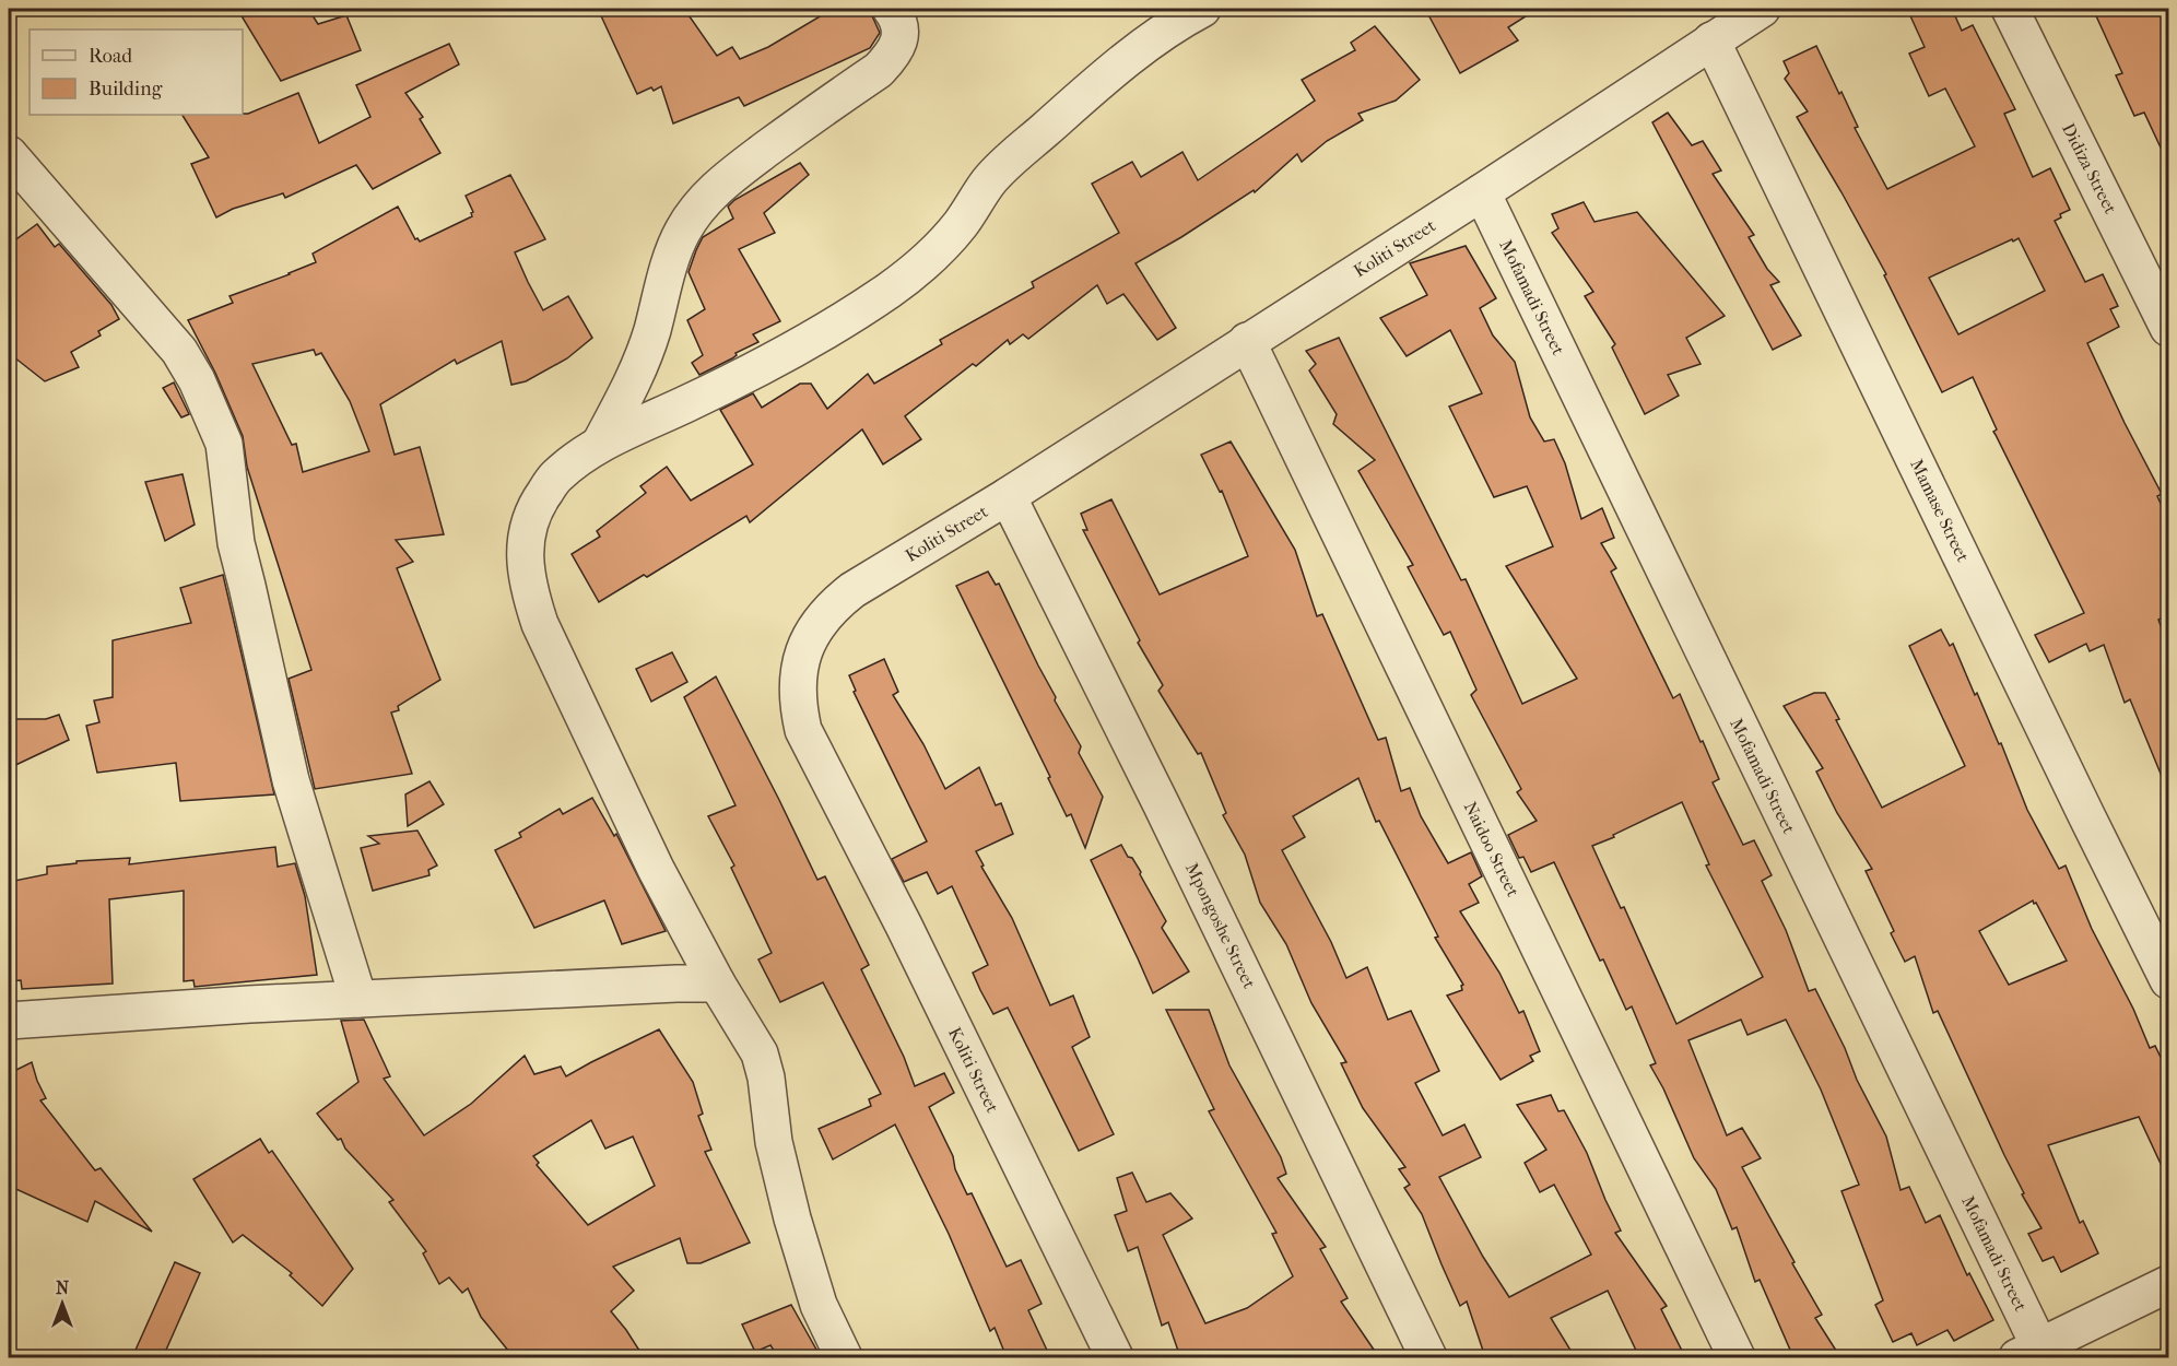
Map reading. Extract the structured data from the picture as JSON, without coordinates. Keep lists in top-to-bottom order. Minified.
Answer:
{"streets":{"street":["Didiza Street","Koliti Street","Mofamadi Street","Mamase Street","Naidoo Street","Mpongoshe Street"]},"crossings":[["Koliti Street","Mofamadi Street"],["Koliti Street","Mamase Street"],["Koliti Street","Naidoo Street"],["Koliti Street","Mpongoshe Street"]],"legend":["Road","Building"],"north":"top"}
